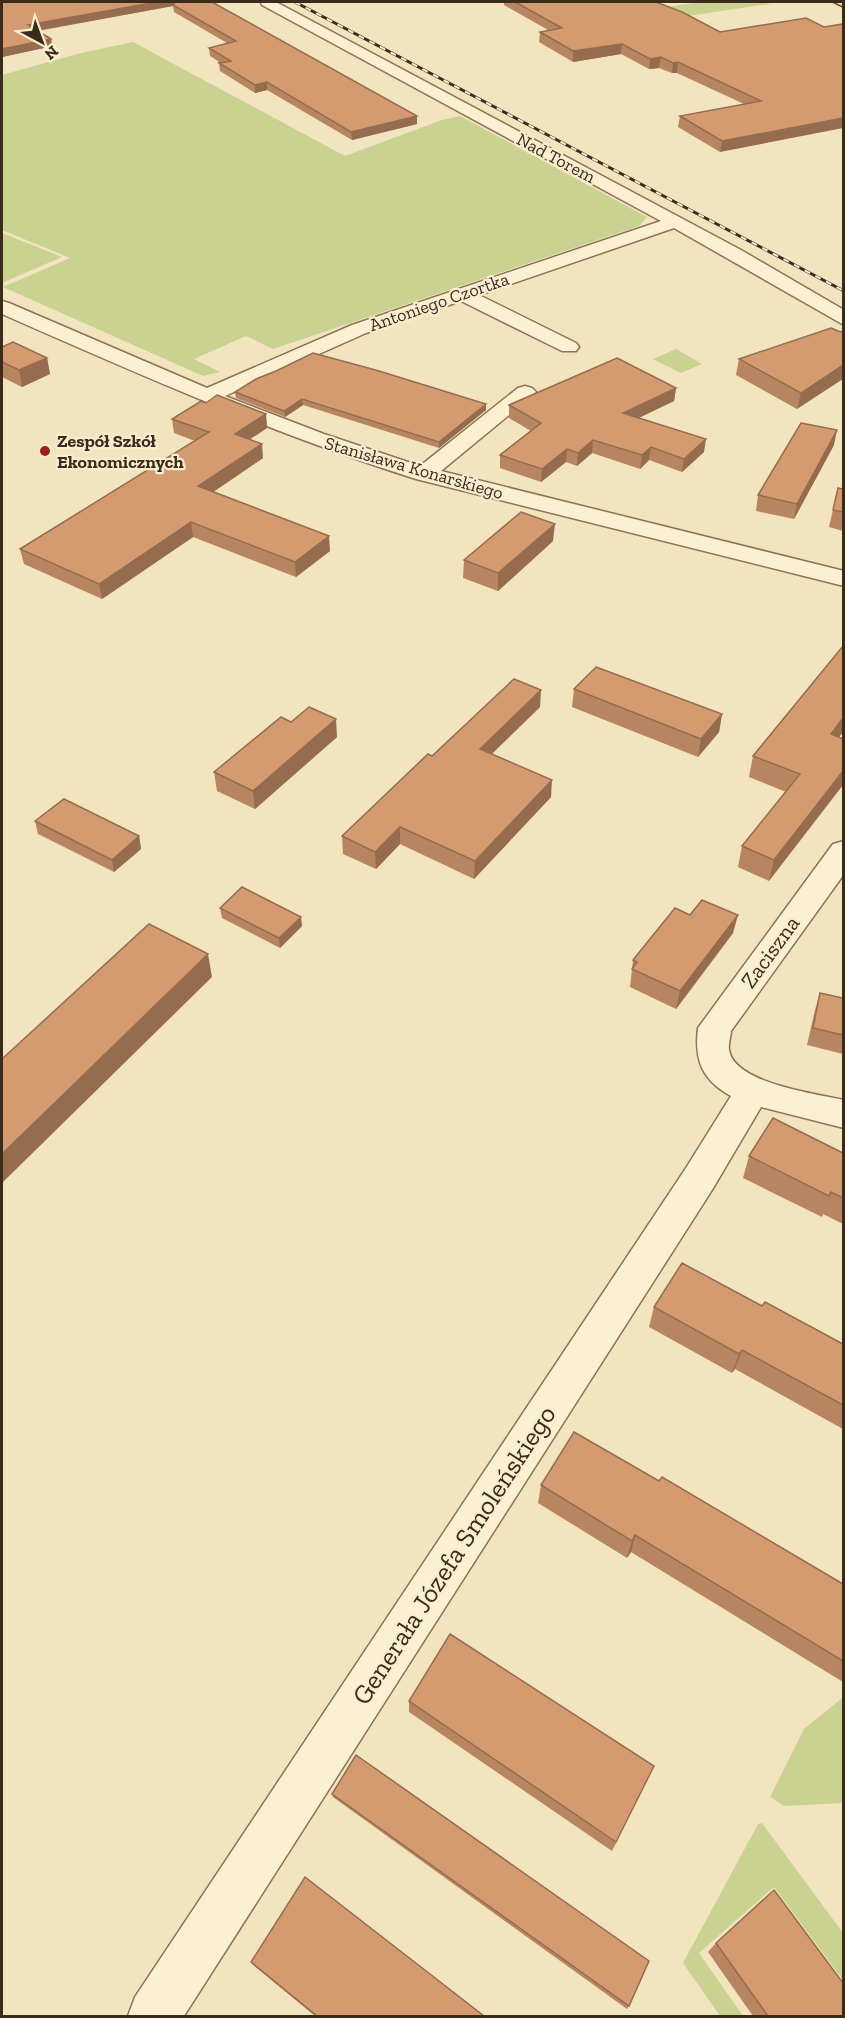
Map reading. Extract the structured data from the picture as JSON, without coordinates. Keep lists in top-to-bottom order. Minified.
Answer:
{"streets":{"street":["Nad Torem","Antoniego Czortka","Stanisława Konarskiego","Zaciszna","Generała Józefa Smoleńskiego"]},"crossings":[["Nad Torem","Antoniego Czortka"],["Antoniego Czortka","Stanisława Konarskiego"],["Zaciszna","Generała Józefa Smoleńskiego"]],"places":["Zespół Szkół Ekonomicznych"],"north":"bottom right"}
